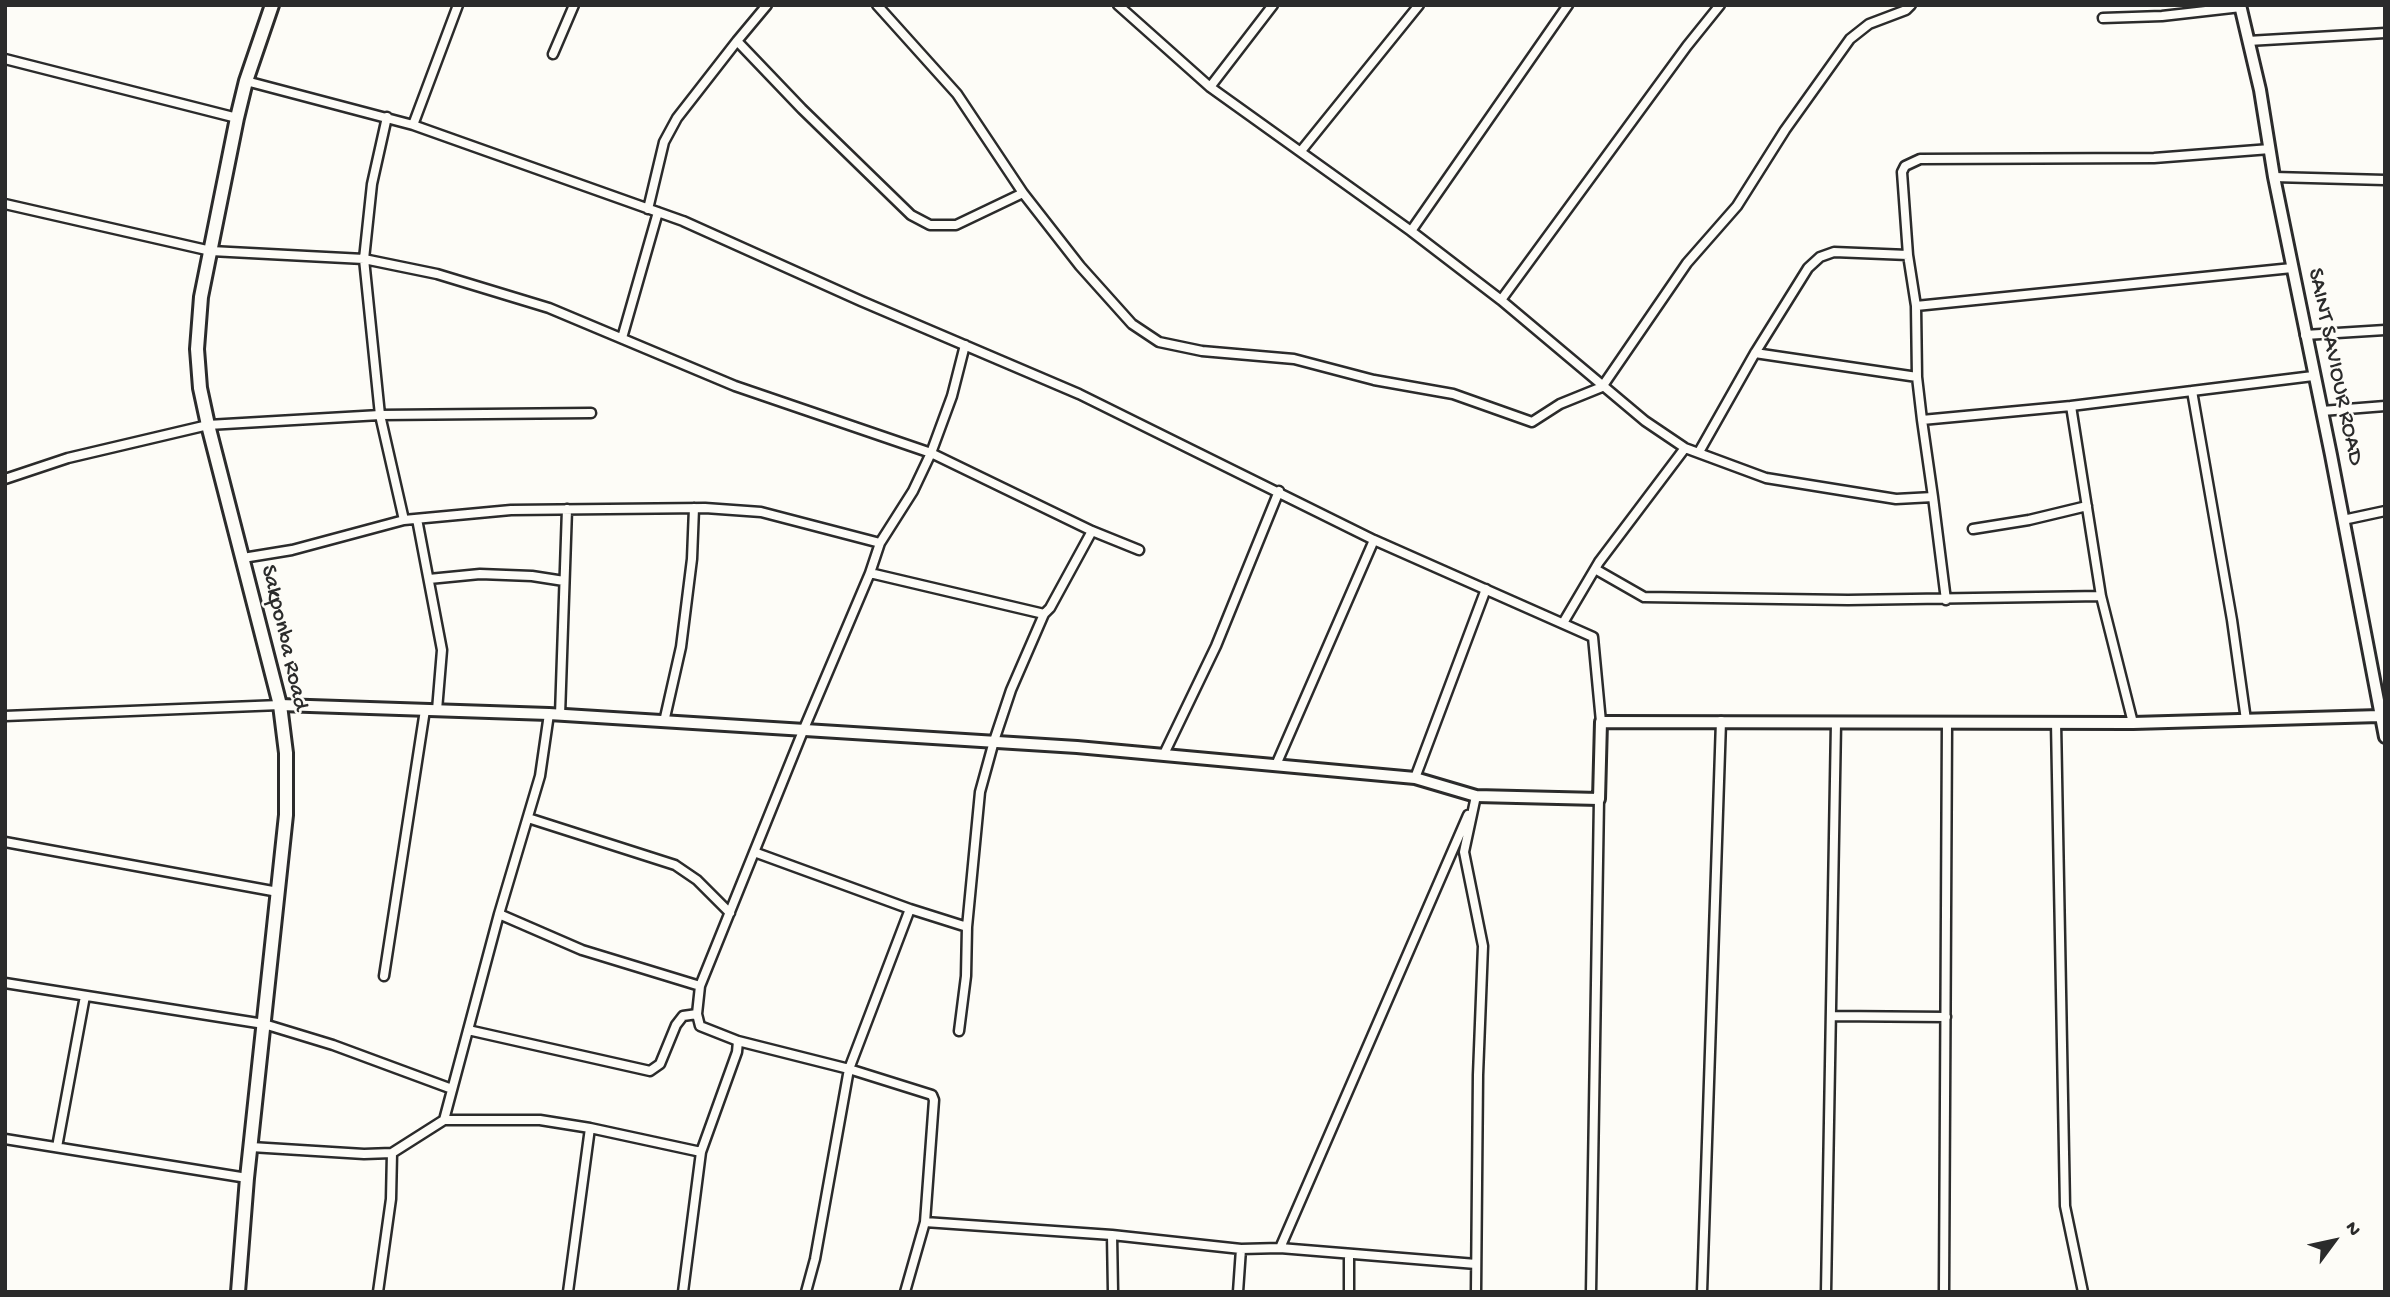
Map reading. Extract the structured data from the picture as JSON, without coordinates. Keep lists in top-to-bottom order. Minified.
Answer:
{"streets":{"main road":["Sakponba Road"],"street":["SAINT SAVIOUR ROAD"]},"north":"top right"}
